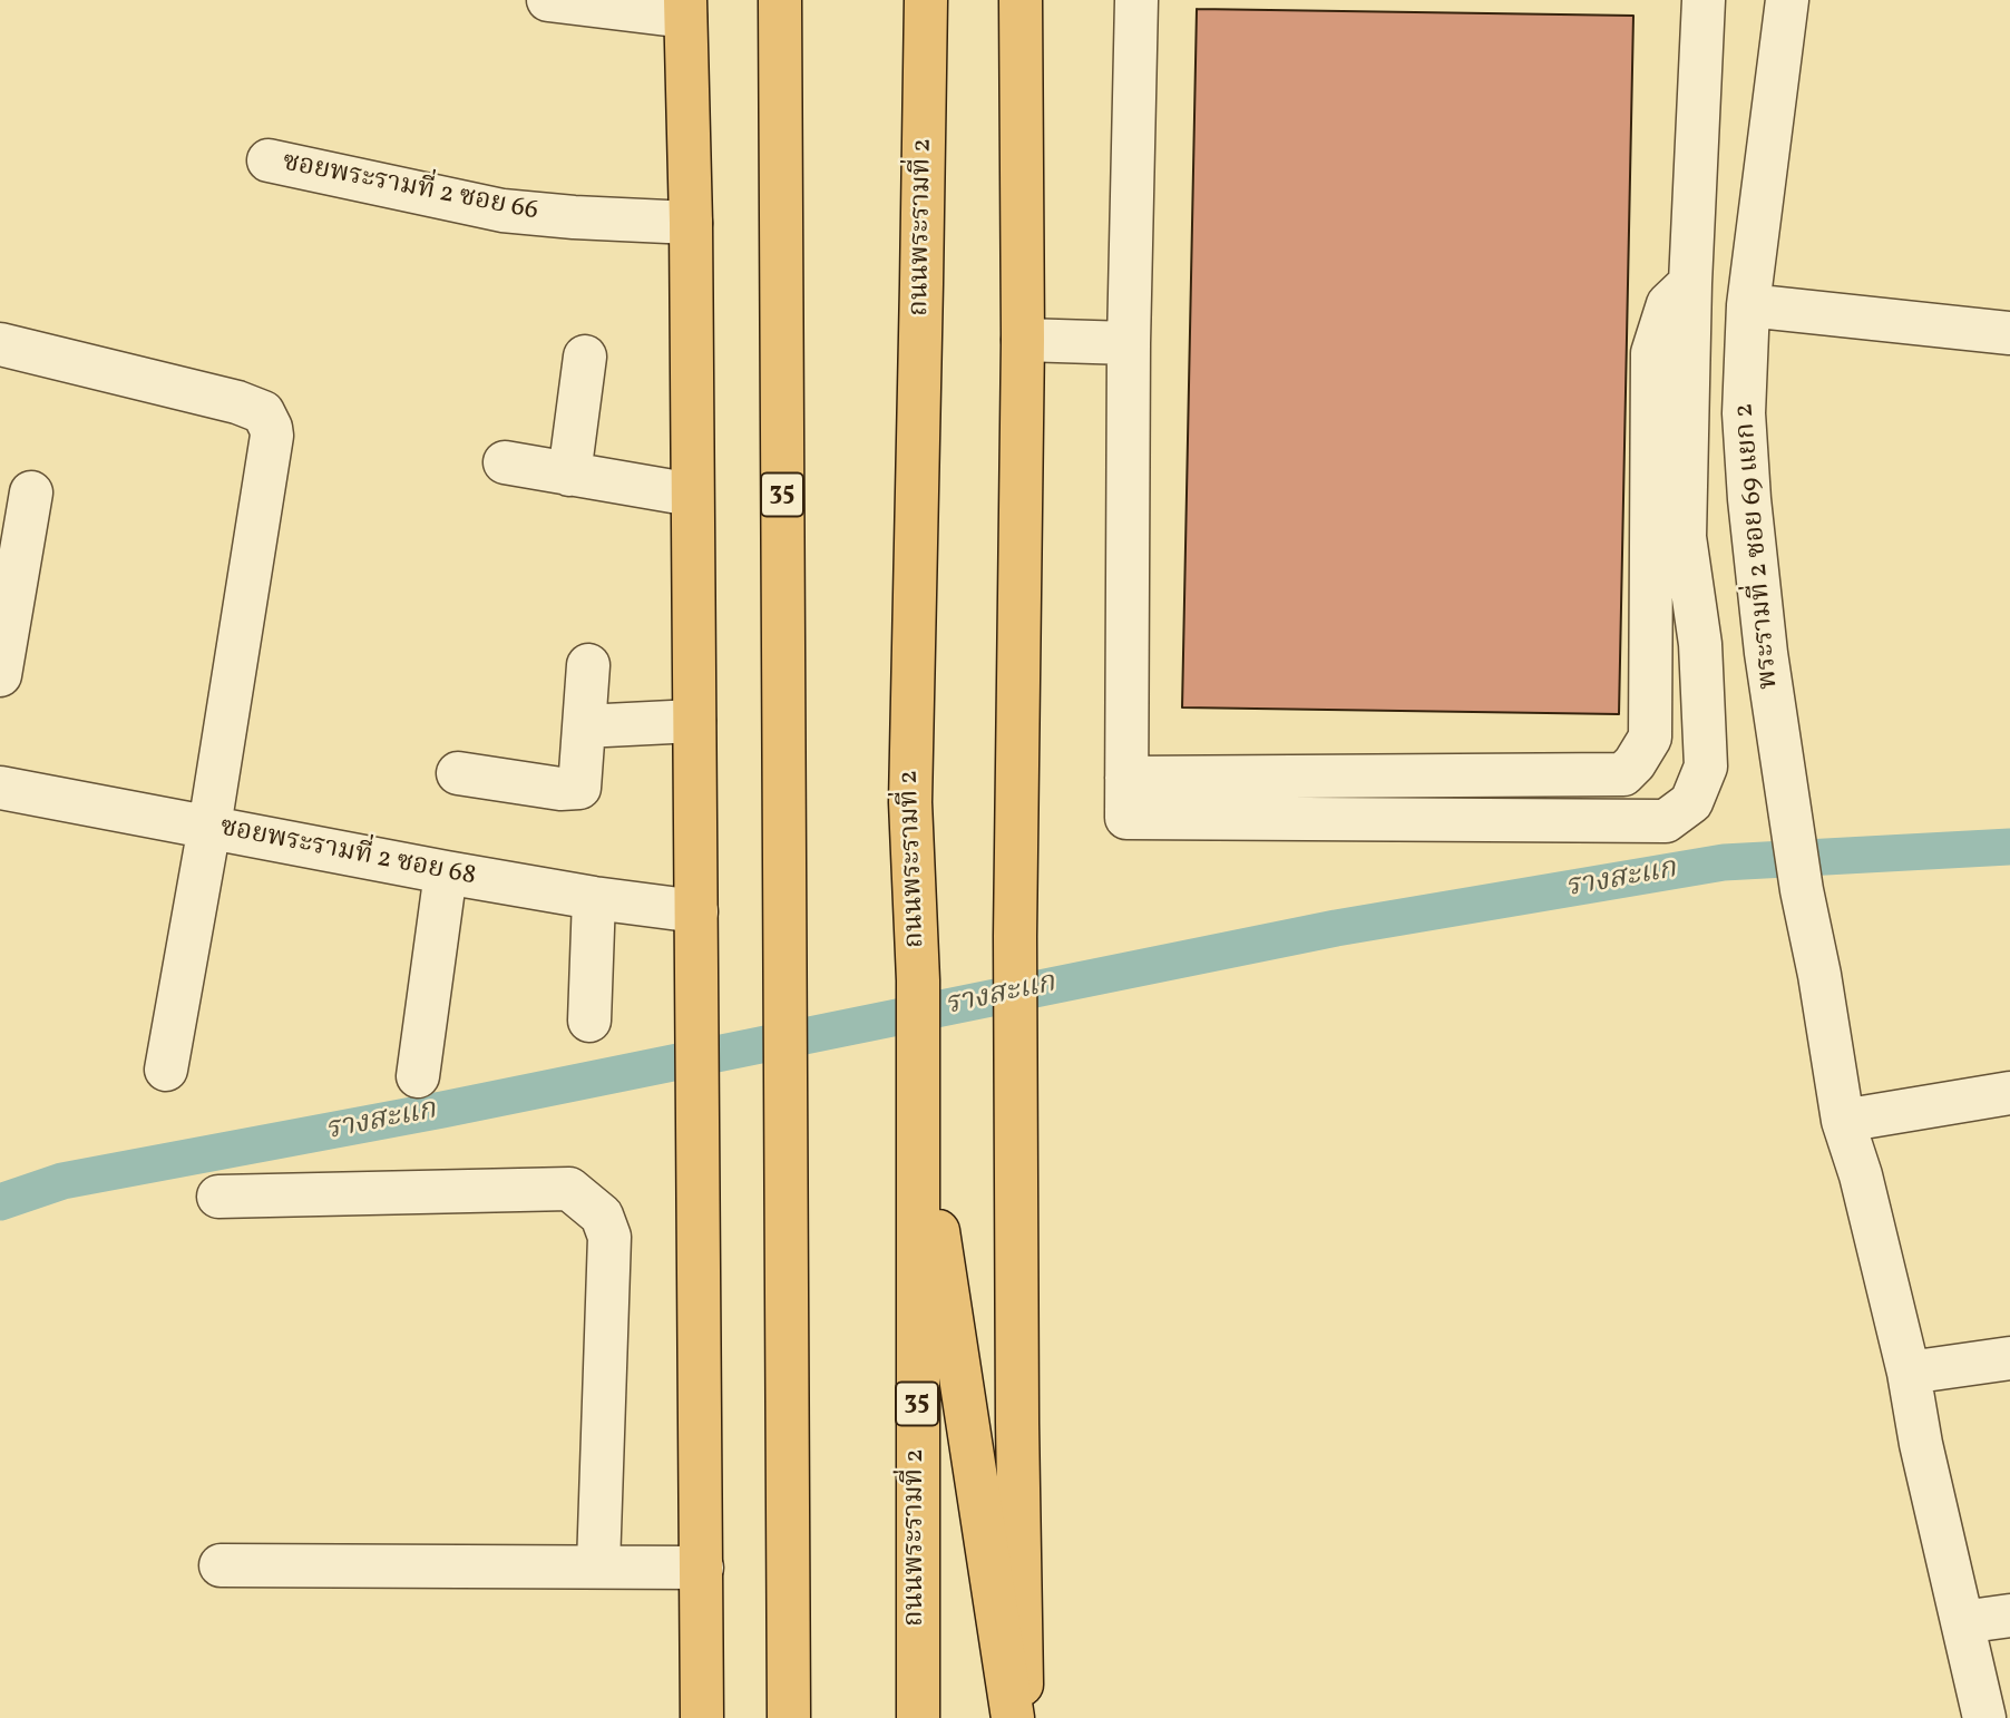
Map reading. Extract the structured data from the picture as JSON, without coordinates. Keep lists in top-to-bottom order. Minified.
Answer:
{"streets":{"main road":["ถนนพระรามที่ 2","35"],"street":["ซอยพระรามที่ 2 ซอย 66","พระรามที่ 2 ซอย 69 แยก 2","ซอยพระรามที่ 2 ซอย 68"]},"water":["รางสะแก"]}
